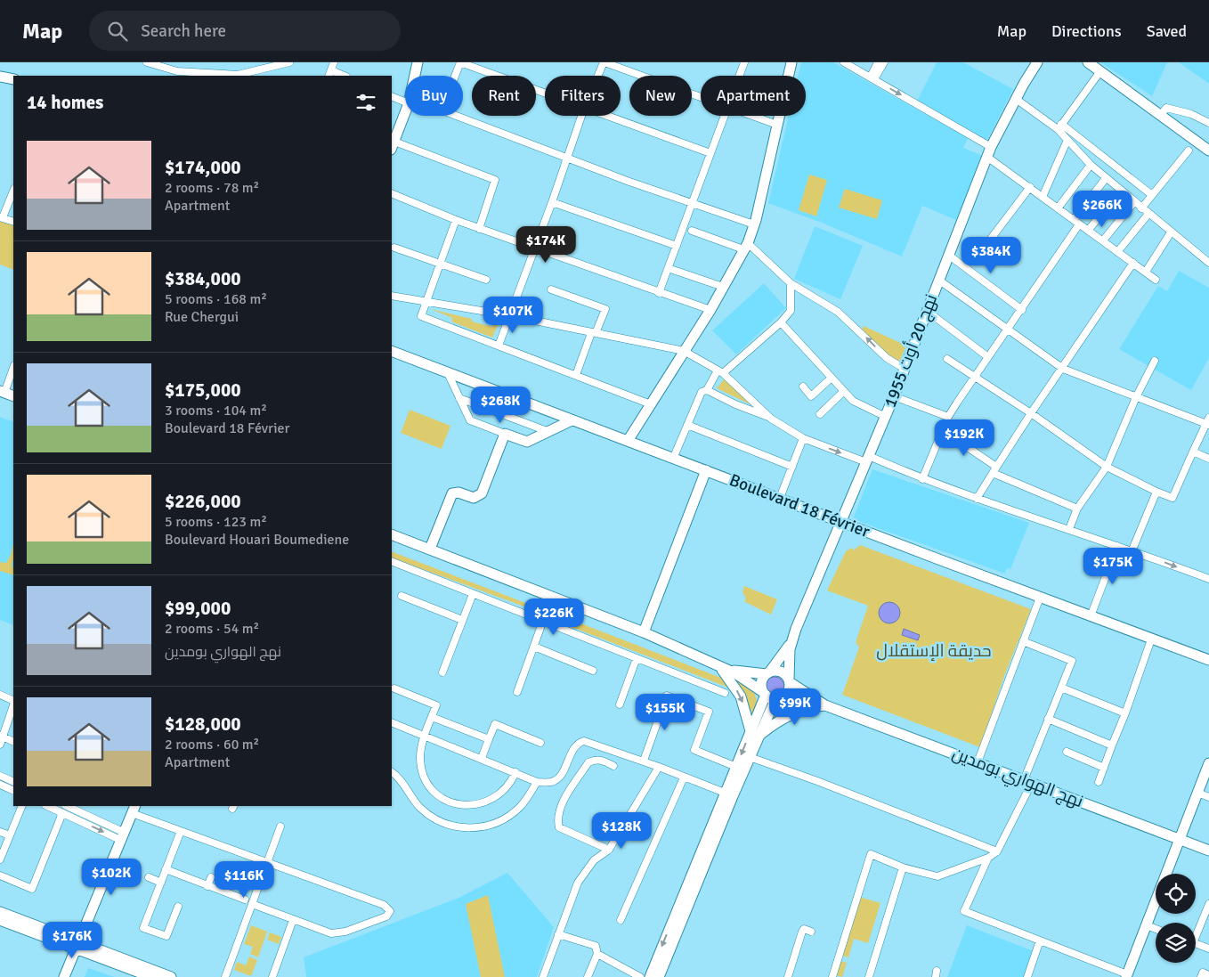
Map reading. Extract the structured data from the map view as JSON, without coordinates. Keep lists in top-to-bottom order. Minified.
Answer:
{"streets":{"main road":["نهج 20 أوت 1955","Boulevard 18 Février","نهج الهواري بومدين"]},"crossings":[["نهج 20 أوت 1955","Boulevard 18 Février"],["نهج 20 أوت 1955","نهج الهواري بومدين"]],"parks":["حديقة الإستقلال"],"page":{"header":"Map","search":"Search here","nav":["Map","Directions","Saved"],"chip":["Buy","Rent","Filters","New","Apartment"],"heading":"14 homes","list":[{"name":"$174,000","note":"2 rooms · 78 m² · Apartment"},{"name":"$384,000","note":"5 rooms · 168 m² · Rue Chergui"},{"name":"$175,000","note":"3 rooms · 104 m² · Boulevard 18 Février"},{"name":"$226,000","note":"5 rooms · 123 m² · Boulevard Houari Boumediene"},{"name":"$99,000","note":"2 rooms · 54 m² · نهج الهواري بومدين"},{"name":"$128,000","note":"2 rooms · 60 m² · Apartment"}],"price":["$266K","$174K","$384K","$107K","$268K","$192K","$175K","$226K","$99K","$155K","$128K","$102K","$116K","$176K"]}}
